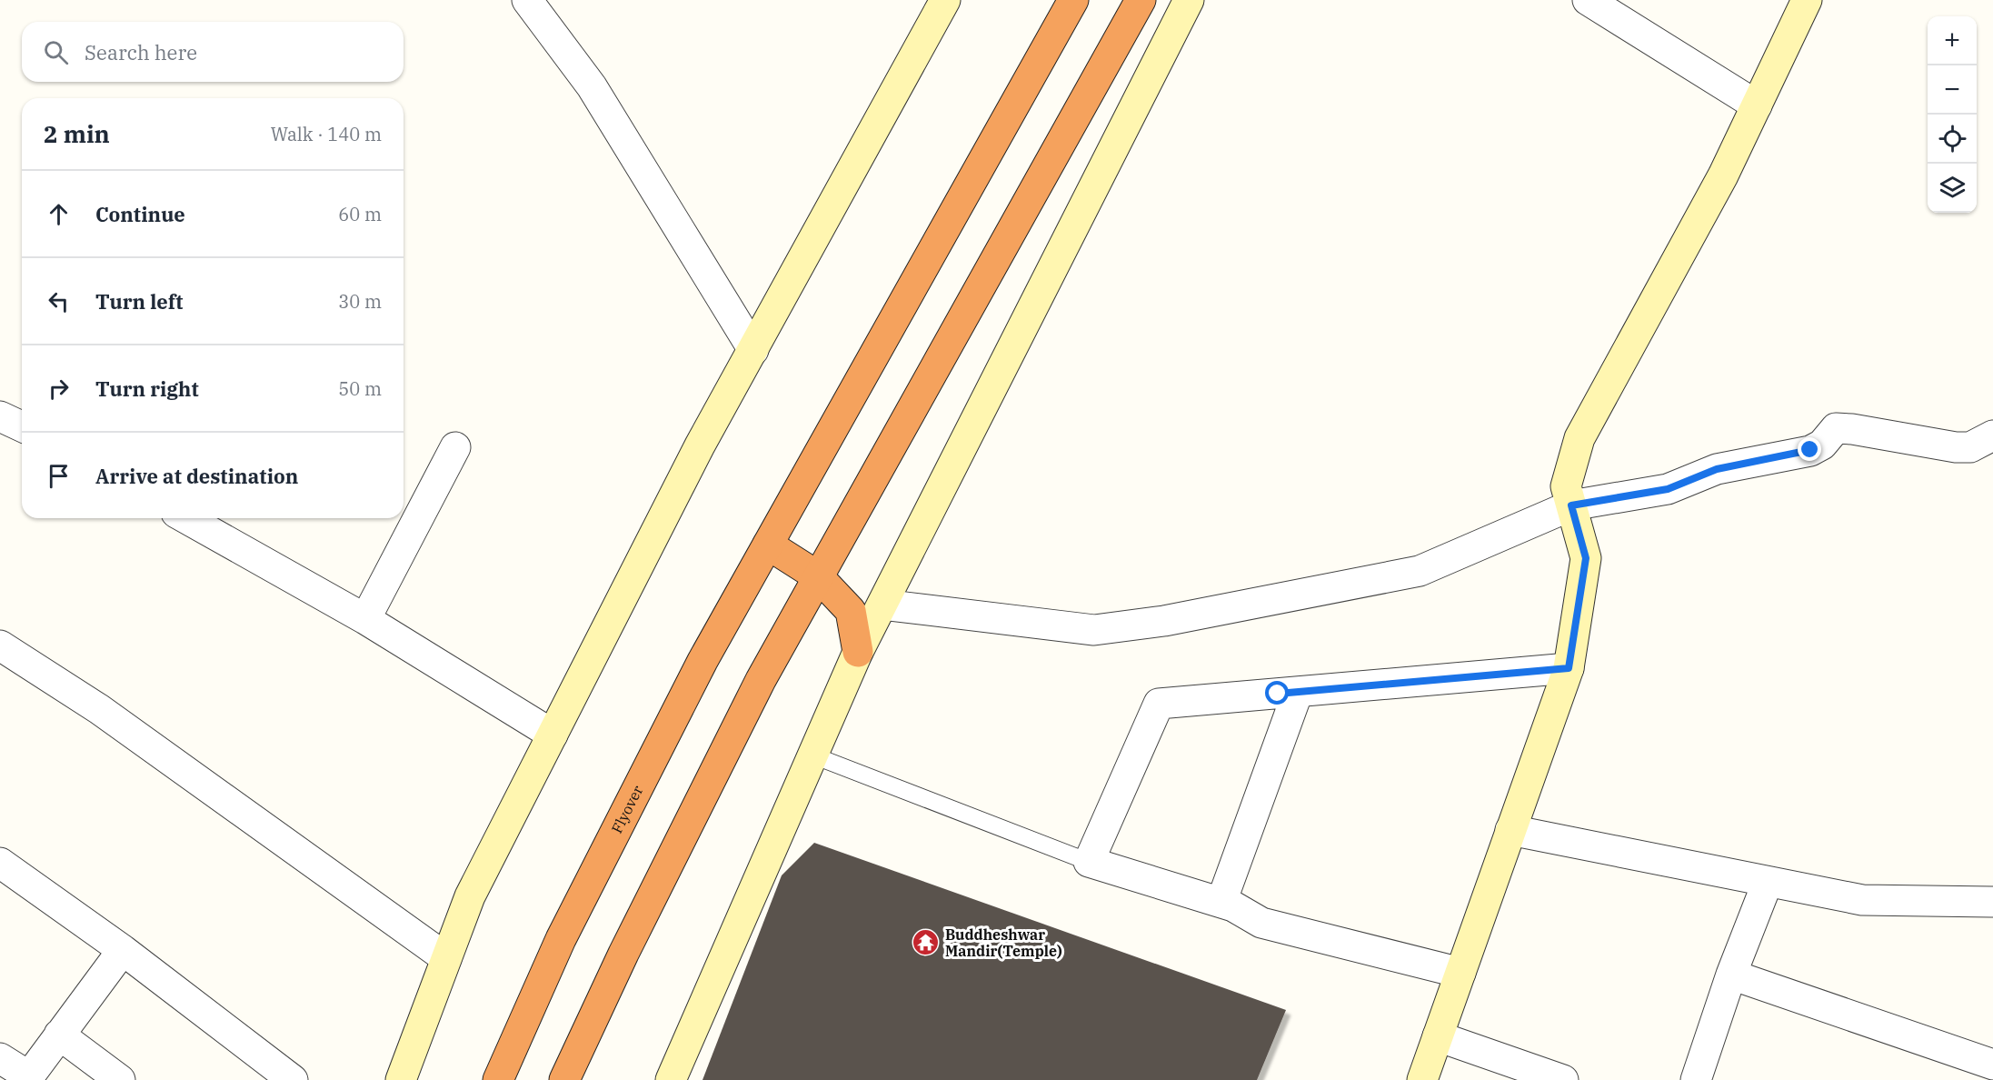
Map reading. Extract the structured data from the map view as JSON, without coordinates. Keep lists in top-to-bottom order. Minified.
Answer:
{"streets":{"highway":["Flyover"]},"places":{"temple":["Buddheshwar Mandir(Temple)"]},"page":{"map_buttons":["+","−"],"search":"Search here","heading":["2 min","Walk · 140 m"],"list":[["Continue","60 m"],["Turn left","30 m"],["Turn right","50 m"],"Arrive at destination"]}}
